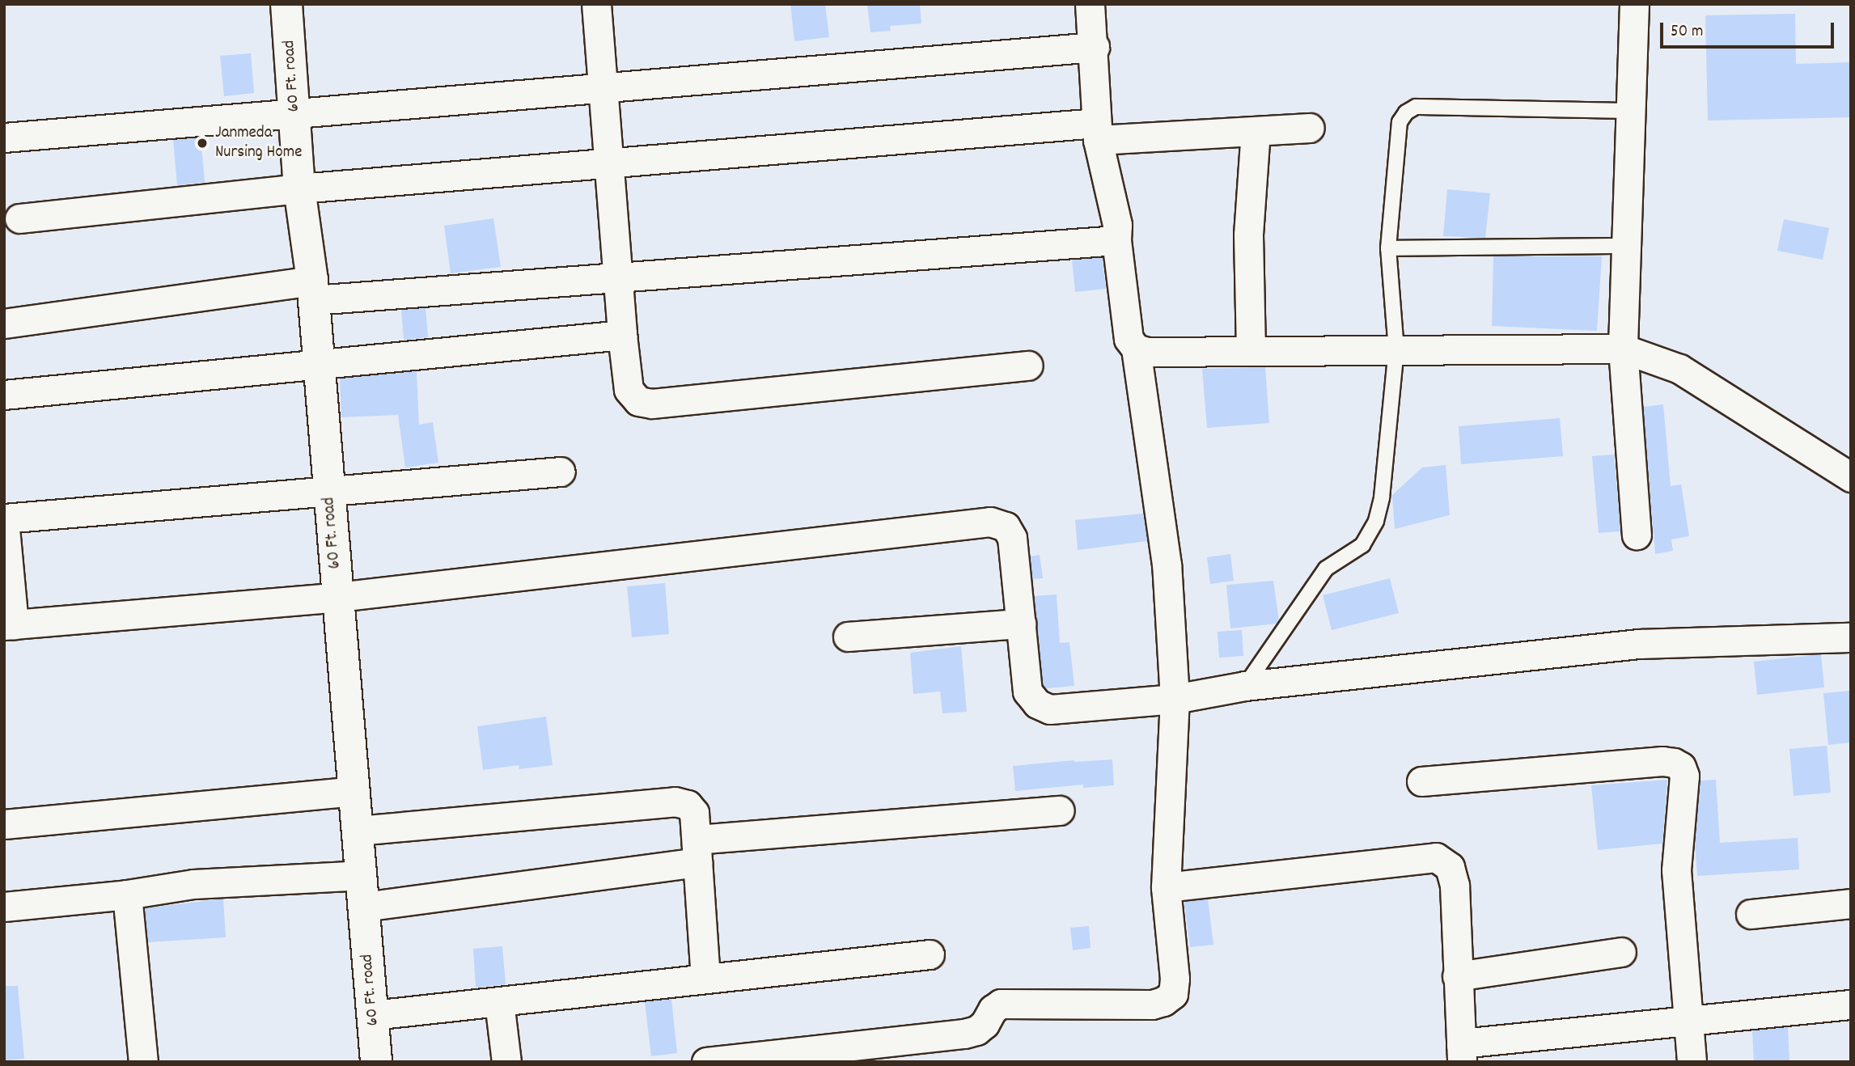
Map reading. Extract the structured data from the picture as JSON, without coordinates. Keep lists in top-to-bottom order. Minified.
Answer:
{"streets":{"street":["60 Ft. road"]},"places":["Janmeda Nursing Home"],"scale_bar":"50 m"}
